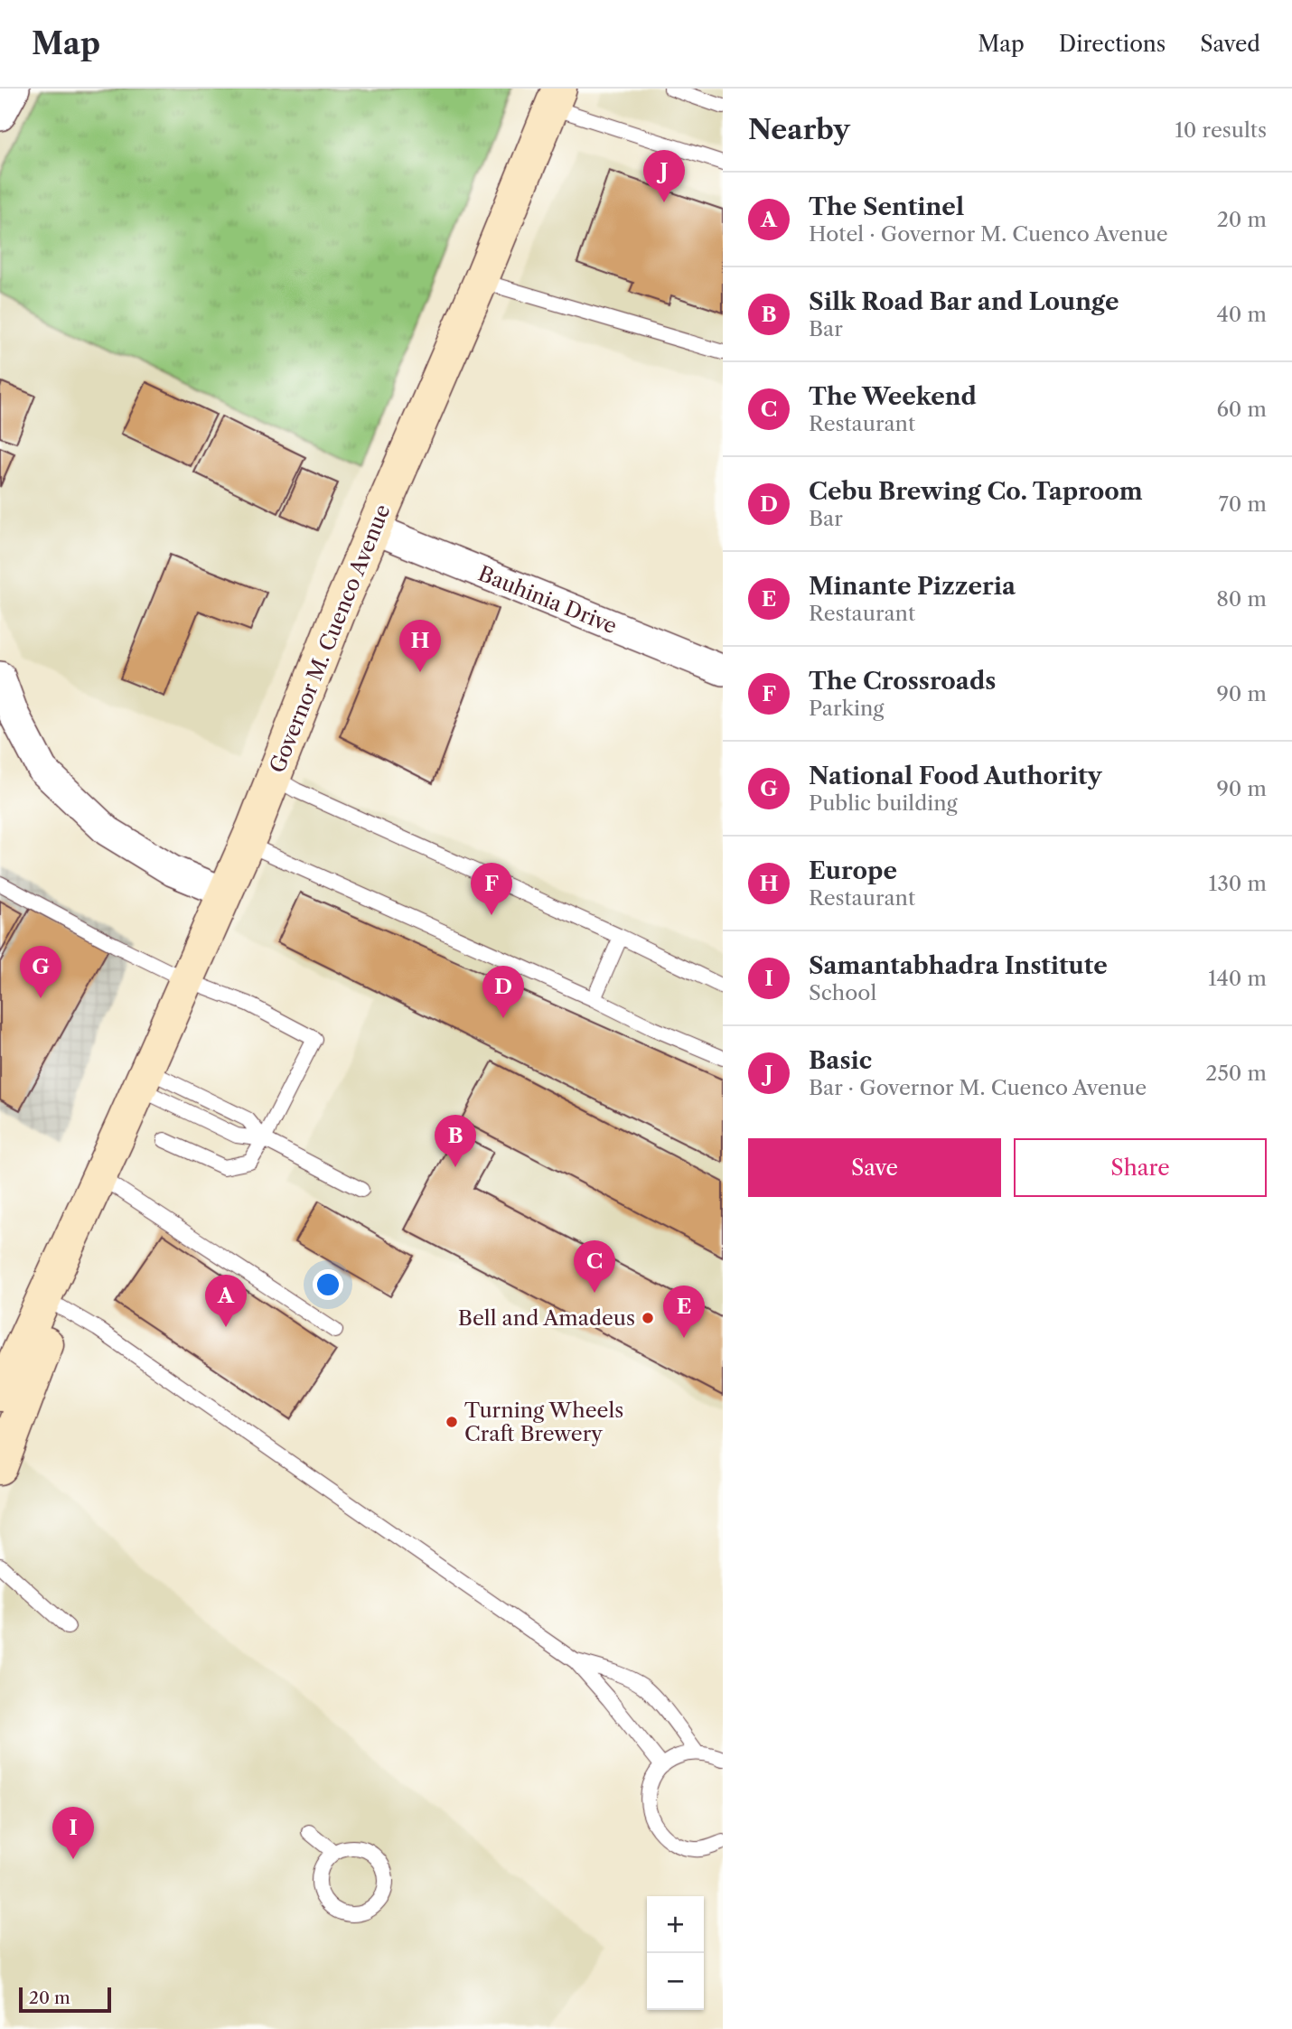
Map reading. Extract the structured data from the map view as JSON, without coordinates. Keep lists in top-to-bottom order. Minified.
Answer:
{"streets":{"main road":["Governor M. Cuenco Avenue"],"street":["Bauhinia Drive"]},"crossings":[["Bauhinia Drive","Governor M. Cuenco Avenue"]],"places":["Bell and Amadeus","Turning Wheels Craft Brewery"],"scale_bar":"20 m","page":{"header":"Map","nav":["Map","Directions","Saved"],"heading":["Nearby","10 results"],"pins":["J","H","F","G","D","B","C","A","E","I"],"list":[{"mark":"A","name":"The Sentinel","note":"Hotel · Governor M. Cuenco Avenue","value":"20 m"},{"mark":"B","name":"Silk Road Bar and Lounge","note":"Bar","value":"40 m"},{"mark":"C","name":"The Weekend","note":"Restaurant","value":"60 m"},{"mark":"D","name":"Cebu Brewing Co. Taproom","note":"Bar","value":"70 m"},{"mark":"E","name":"Minante Pizzeria","note":"Restaurant","value":"80 m"},{"mark":"F","name":"The Crossroads","note":"Parking","value":"90 m"},{"mark":"G","name":"National Food Authority","note":"Public building","value":"90 m"},{"mark":"H","name":"Europe","note":"Restaurant","value":"130 m"},{"mark":"I","name":"Samantabhadra Institute","note":"School","value":"140 m"},{"mark":"J","name":"Basic","note":"Bar · Governor M. Cuenco Avenue","value":"250 m"}],"buttons":["Save","Share"],"map_buttons":["+","−"],"scale":"20 m"}}
